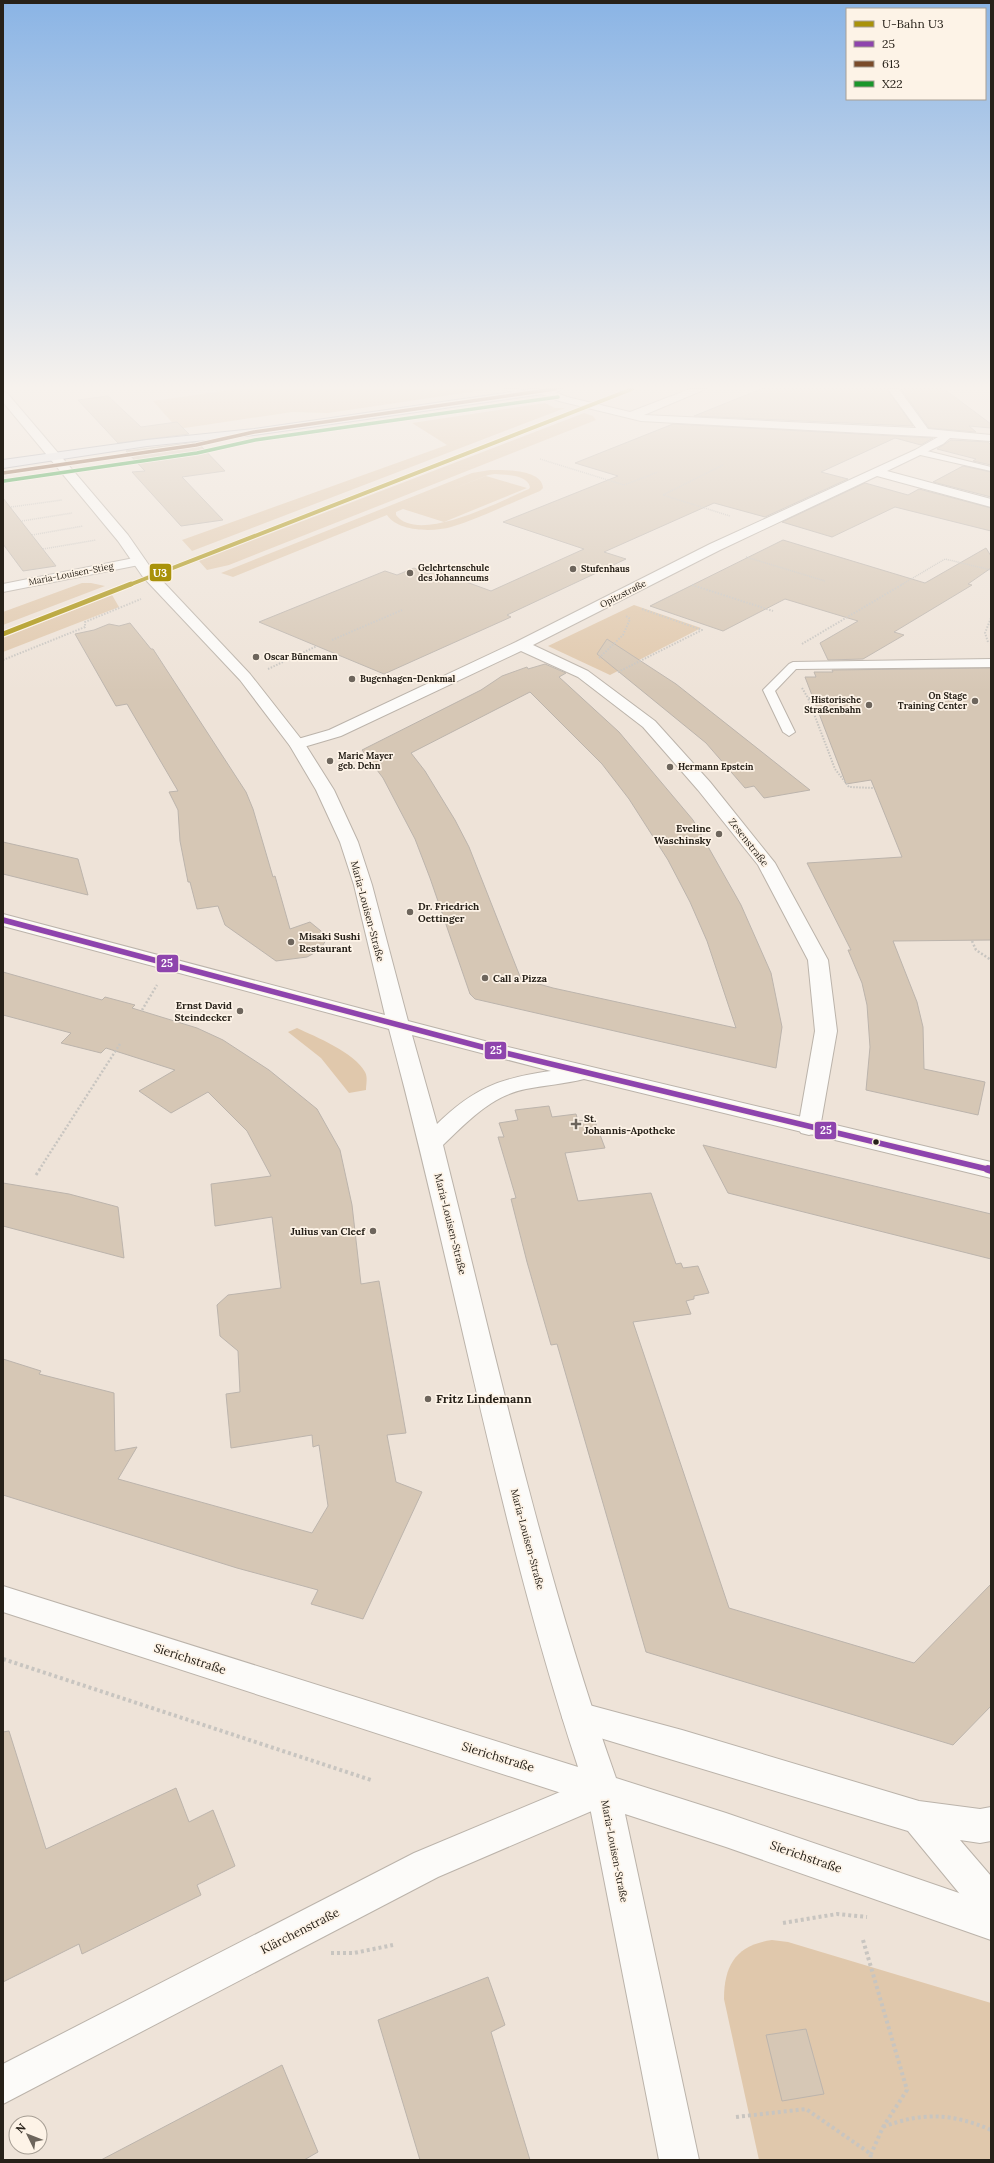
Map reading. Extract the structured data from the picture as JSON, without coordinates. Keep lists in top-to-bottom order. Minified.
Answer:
{"streets":{"street":["Maria-Louisen-Stieg","Opitzstraße","Zesenstraße","Maria-Louisen-Straße","Sierichstraße","Klärchenstraße"]},"crossings":[["Maria-Louisen-Stieg","Maria-Louisen-Straße"],["Opitzstraße","Zesenstraße"],["Opitzstraße","Maria-Louisen-Straße"],["Maria-Louisen-Straße","Sierichstraße"],["Maria-Louisen-Straße","Klärchenstraße"],["Sierichstraße","Klärchenstraße"]],"places":{"other":["Stufenhaus","Gelehrtenschule des Johanneums","Oscar Bünemann","Bugenhagen-Denkmal","On Stage Training Center","Historische Straßenbahn","Marie Mayer geb. Dehn","Hermann Epstein","Eveline Waschinsky","Dr. Friedrich Oettinger","Misaki Sushi Restaurant","Call a Pizza","Ernst David Steindecker","Julius van Cleef","Fritz Lindemann"],"health":["St. Johannis-Apotheke"]},"lines":["metro line U3","transit line 25"],"legend":["U-Bahn U3","25","613","X22"],"north":"top left"}
